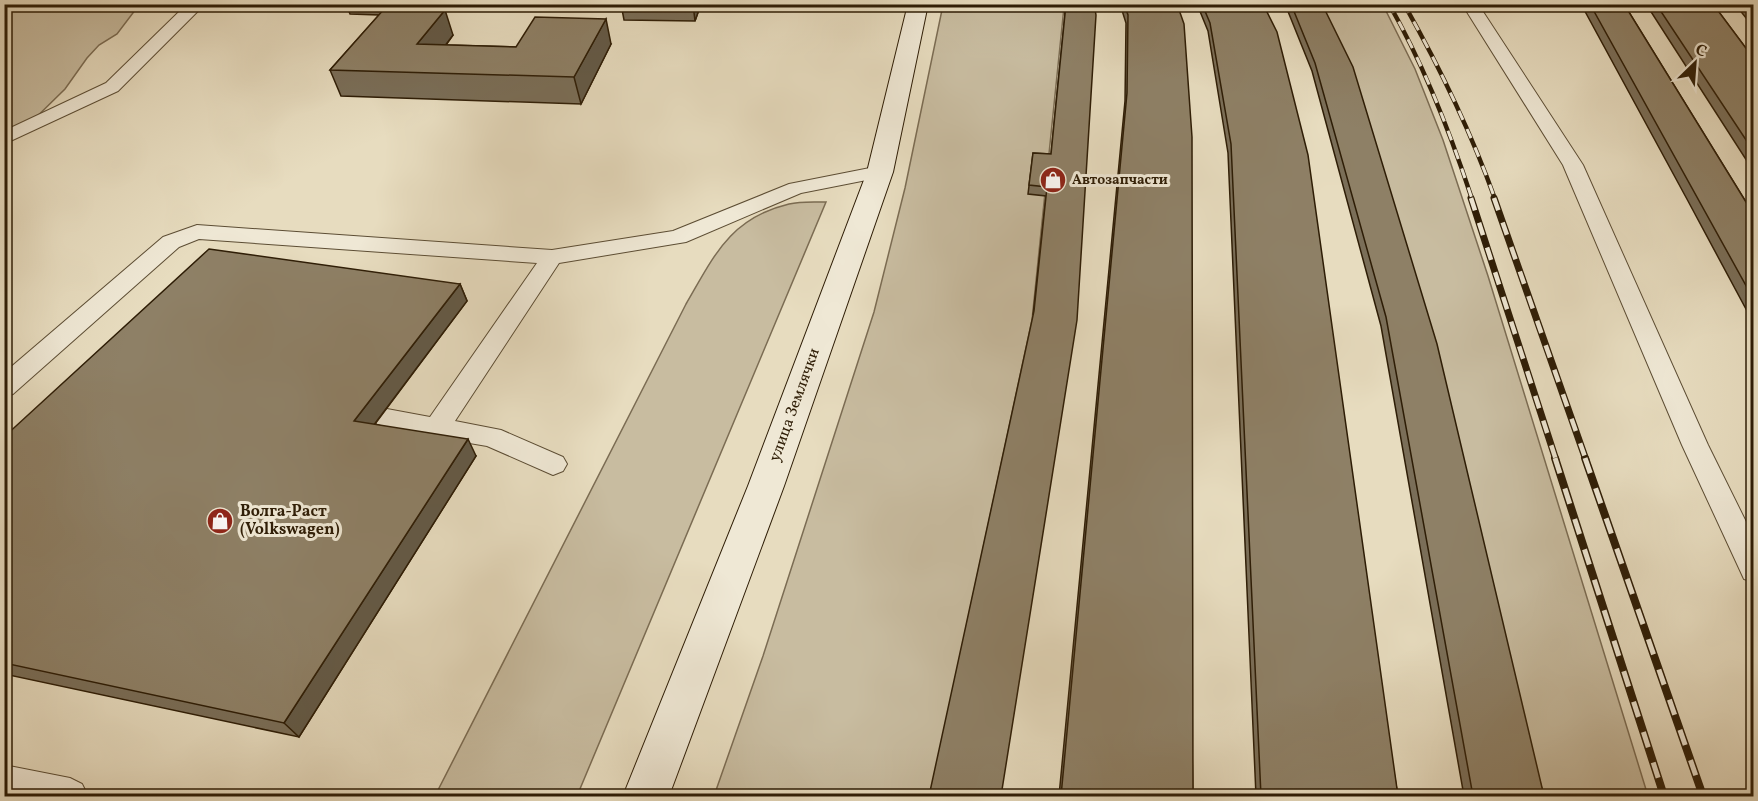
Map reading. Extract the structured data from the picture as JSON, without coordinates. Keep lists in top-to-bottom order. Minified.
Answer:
{"streets":{"main road":["улица Землячки"]},"places":{"shop":["Автозапчасти","Волга-Раст (Volkswagen)"]},"north":"top right"}
